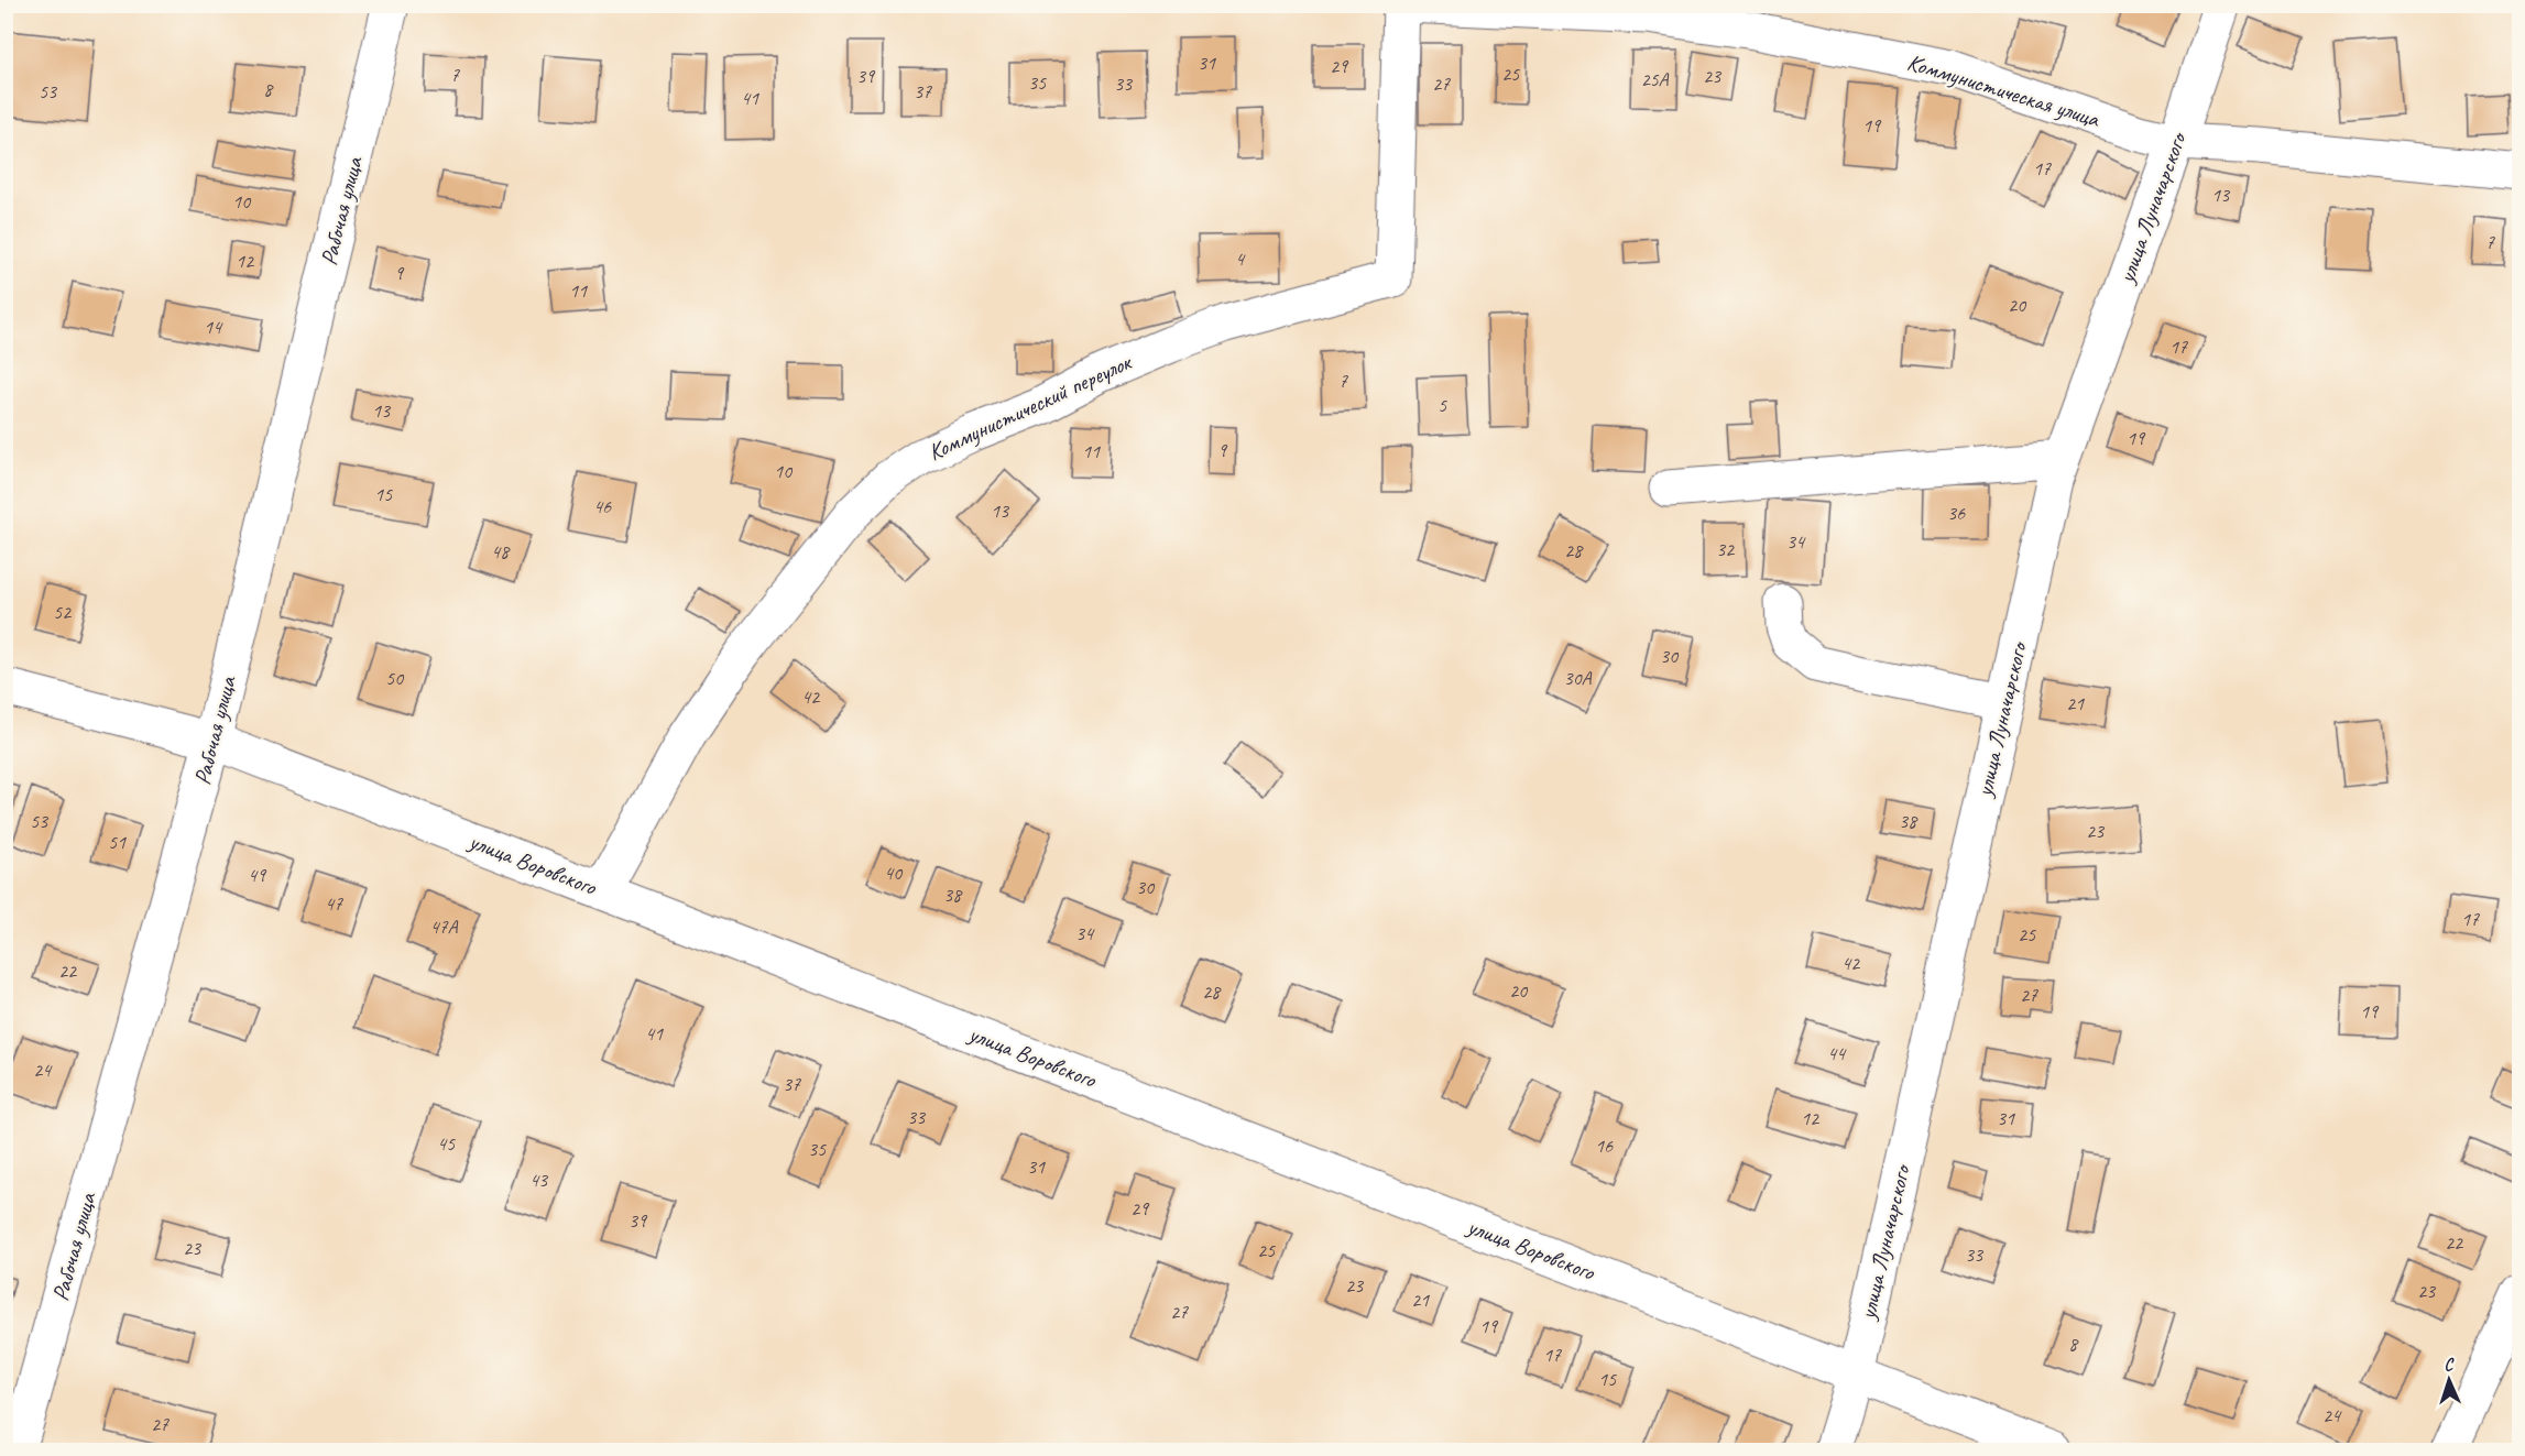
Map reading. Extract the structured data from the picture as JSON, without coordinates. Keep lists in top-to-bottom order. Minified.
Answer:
{"streets":{"street":["Коммунистическая улица","улица Луначарского","Рабочая улица","Коммунистический переулок","улица Воровского"]},"crossings":[["Коммунистическая улица","улица Луначарского"],["улица Луначарского","улица Воровского"],["Рабочая улица","улица Воровского"],["Коммунистический переулок","улица Воровского"]],"house_numbers":["31","29","25","7","39","23","25А","35","33","27","8","53","37","41","19","17","13","10","7","4","12","9","11","20","14","17","7","5","13","19","9","11","10","15","46","13","36","34","32","28","48","52","30","50","30А","42","21","53","38","23","51","40","49","30","38","47","17","47А","34","25","42","22","20","28","27","19","41","44","24","37","33","12","31","45","16","35","31","43","29","39","22","23","25","33","23","23","21","27","19","8","17","15","24","27"],"north":"top"}
